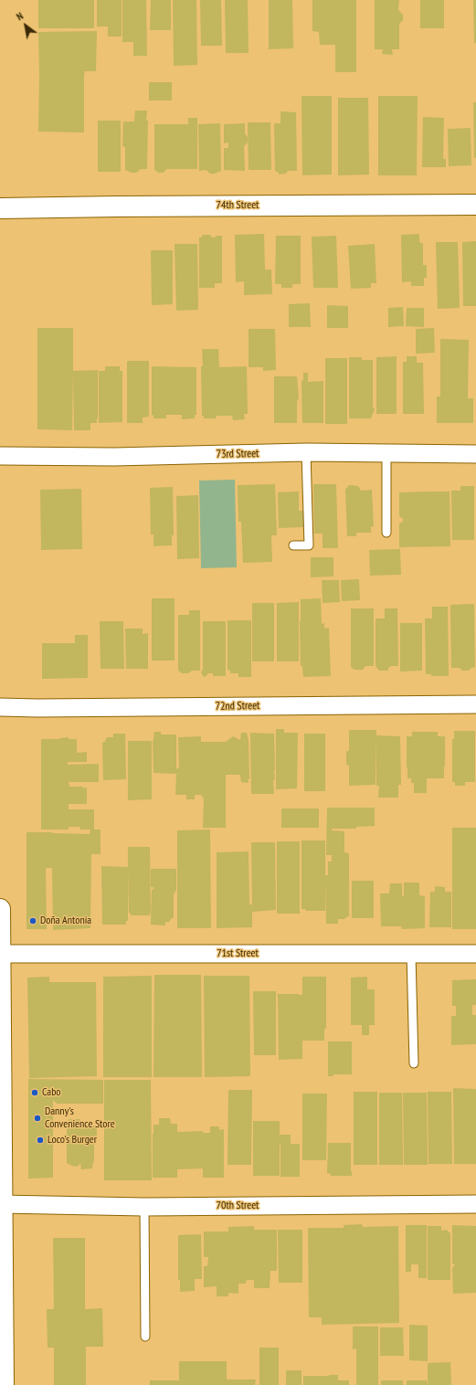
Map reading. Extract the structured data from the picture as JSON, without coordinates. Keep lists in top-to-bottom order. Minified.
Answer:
{"streets":{"street":["74th Street","73rd Street","72nd Street","71st Street","70th Street"]},"places":["Doña Antonia","Cabo","Danny's Convenience Store","Loco's Burger"],"north":"top left"}
